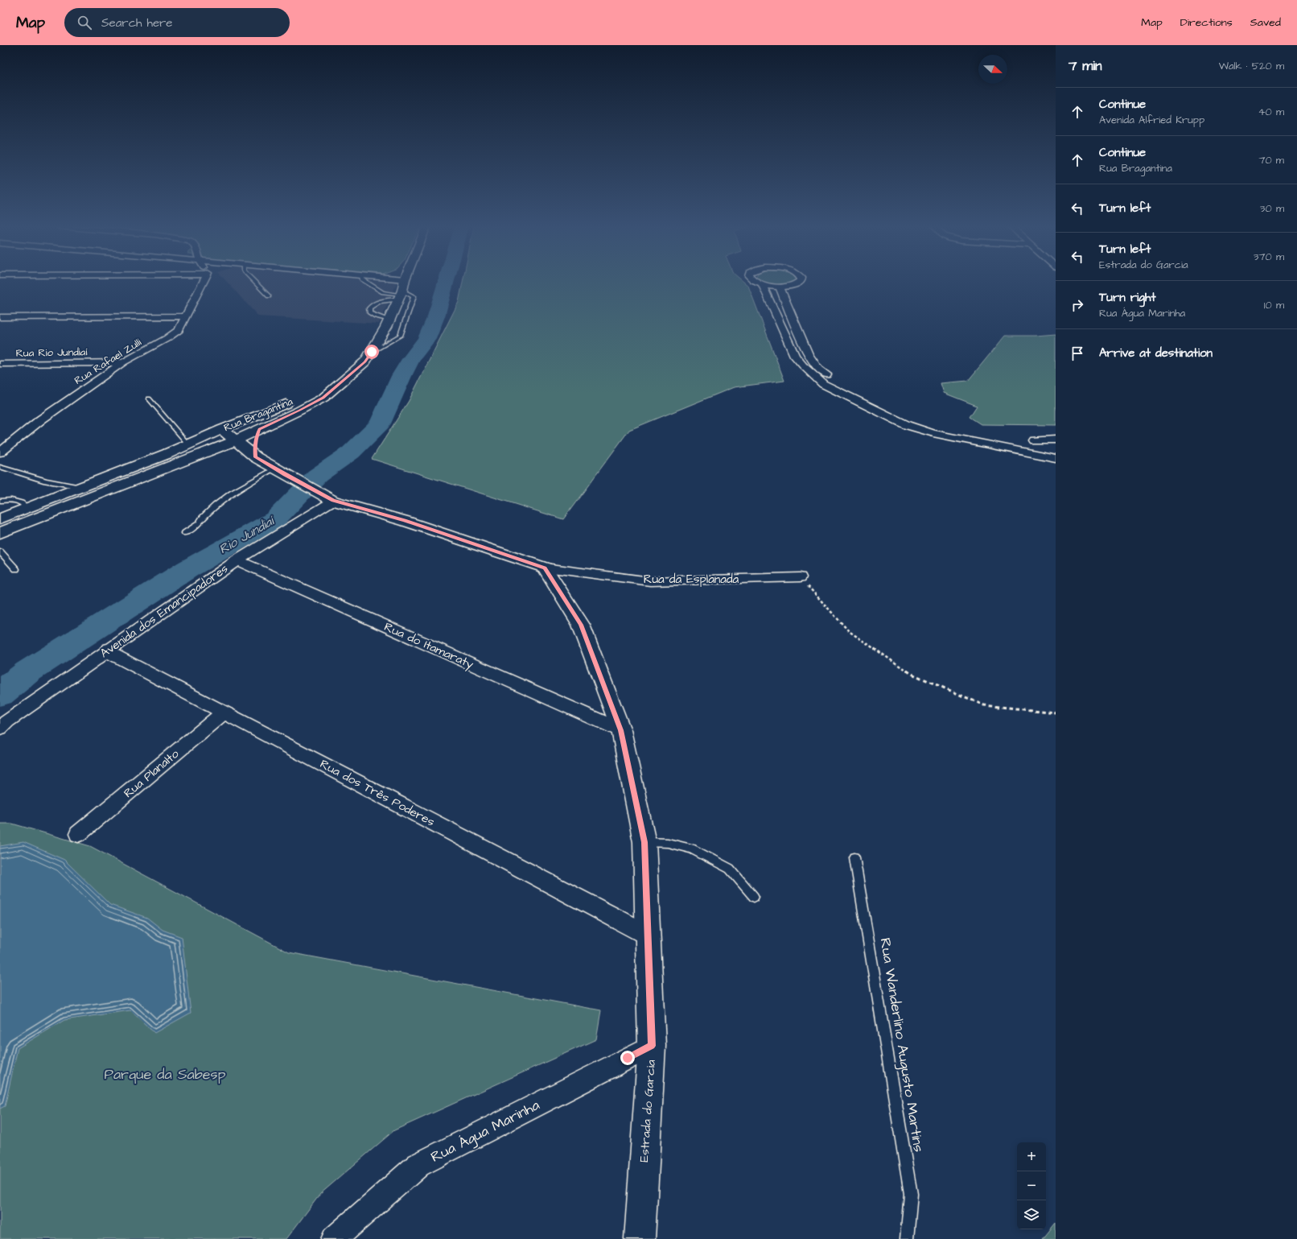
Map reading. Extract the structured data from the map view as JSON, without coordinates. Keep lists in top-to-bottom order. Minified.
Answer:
{"streets":{"main road":["Rua Bragantina","Estrada do Garcia"],"street":["Rua Rio Jundiaí","Rua Rafael Zulli","Rua da Esplanada","Avenida dos Emancipadores","Rua do Itamaraty","Rua Planalto","Rua dos Três Poderes","Rua Água Marinha"],"lane":["Rua Wanderlino Augusto Martins"]},"crossings":[["Rua Rio Jundiaí","Rua Rafael Zulli"],["Rua da Esplanada","Estrada do Garcia"],["Avenida dos Emancipadores","Rua do Itamaraty"],["Avenida dos Emancipadores","Rua dos Três Poderes"],["Rua do Itamaraty","Estrada do Garcia"],["Rua Planalto","Rua dos Três Poderes"],["Rua dos Três Poderes","Estrada do Garcia"],["Estrada do Garcia","Rua Água Marinha"]],"water":["Rio Jundiaí"],"parks":["Parque da Sabesp"],"north":"right","page":{"header":"Map","search":"Search here","nav":["Map","Directions","Saved"],"heading":["7 min","Walk · 520 m"],"list":[["Continue","Avenida Alfried Krupp","40 m"],["Continue","Rua Bragantina","70 m"],["Turn left","30 m"],["Turn left","Estrada do Garcia","370 m"],["Turn right","Rua Água Marinha","10 m"],"Arrive at destination"],"map_buttons":["+","−"]}}
